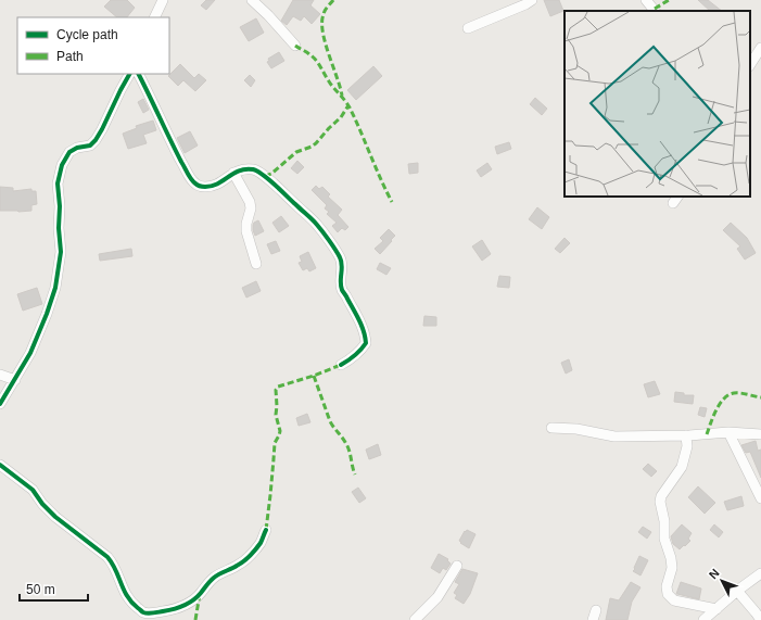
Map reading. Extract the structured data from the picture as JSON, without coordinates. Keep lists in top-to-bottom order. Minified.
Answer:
{"legend":["Cycle path","Path"],"scale_bar":"50 m","north":"top left"}
